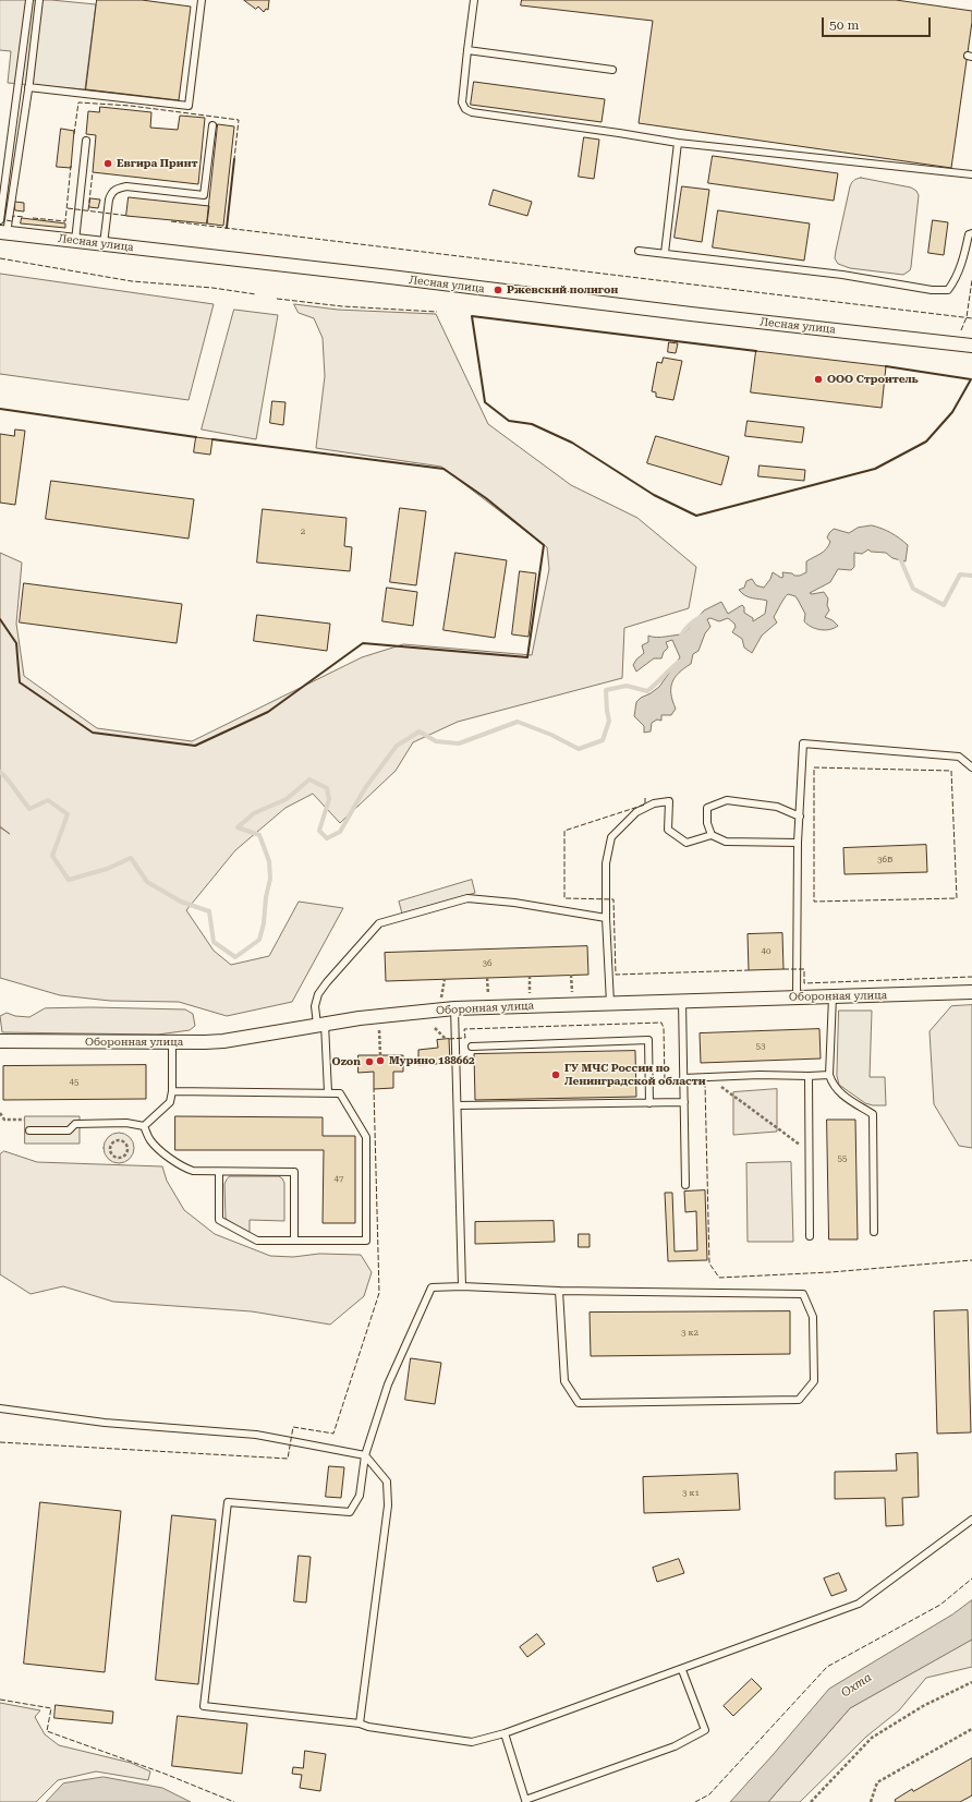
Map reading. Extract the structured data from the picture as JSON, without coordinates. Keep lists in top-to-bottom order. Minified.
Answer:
{"streets":{"street":["Лесная улица","Оборонная улица"]},"water":["Охта"],"places":["Евгира Принт","Ржевский полигон","ООО Строитель","Мурино 188662","Ozon","ГУ МЧС России по Ленинградской области"],"house_numbers":["2","36Б","40","36","53","45","55","47","3 к2","3 к1"],"scale_bar":"50 m"}
